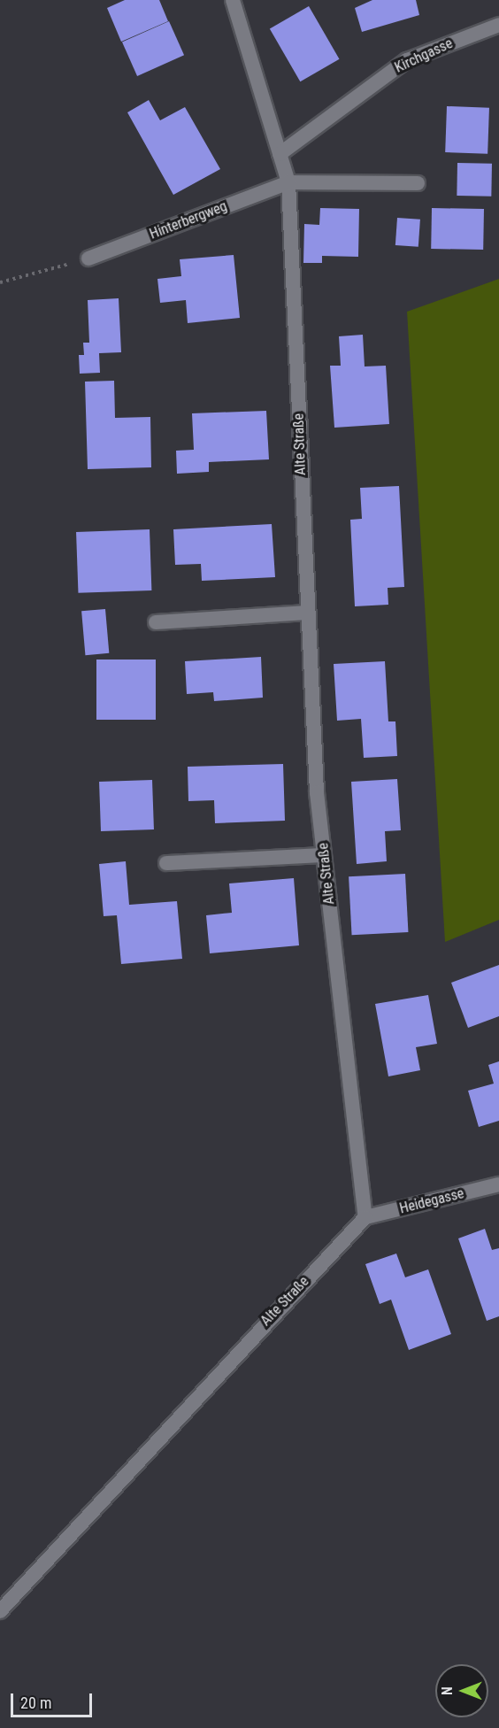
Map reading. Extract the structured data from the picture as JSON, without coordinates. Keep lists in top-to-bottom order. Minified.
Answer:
{"streets":{"street":["Kirchgasse","Hinterbergweg","Alte Straße","Heidegasse"]},"crossings":[["Kirchgasse","Alte Straße"],["Hinterbergweg","Alte Straße"],["Alte Straße","Heidegasse"]],"scale_bar":"20 m","north":"left"}
